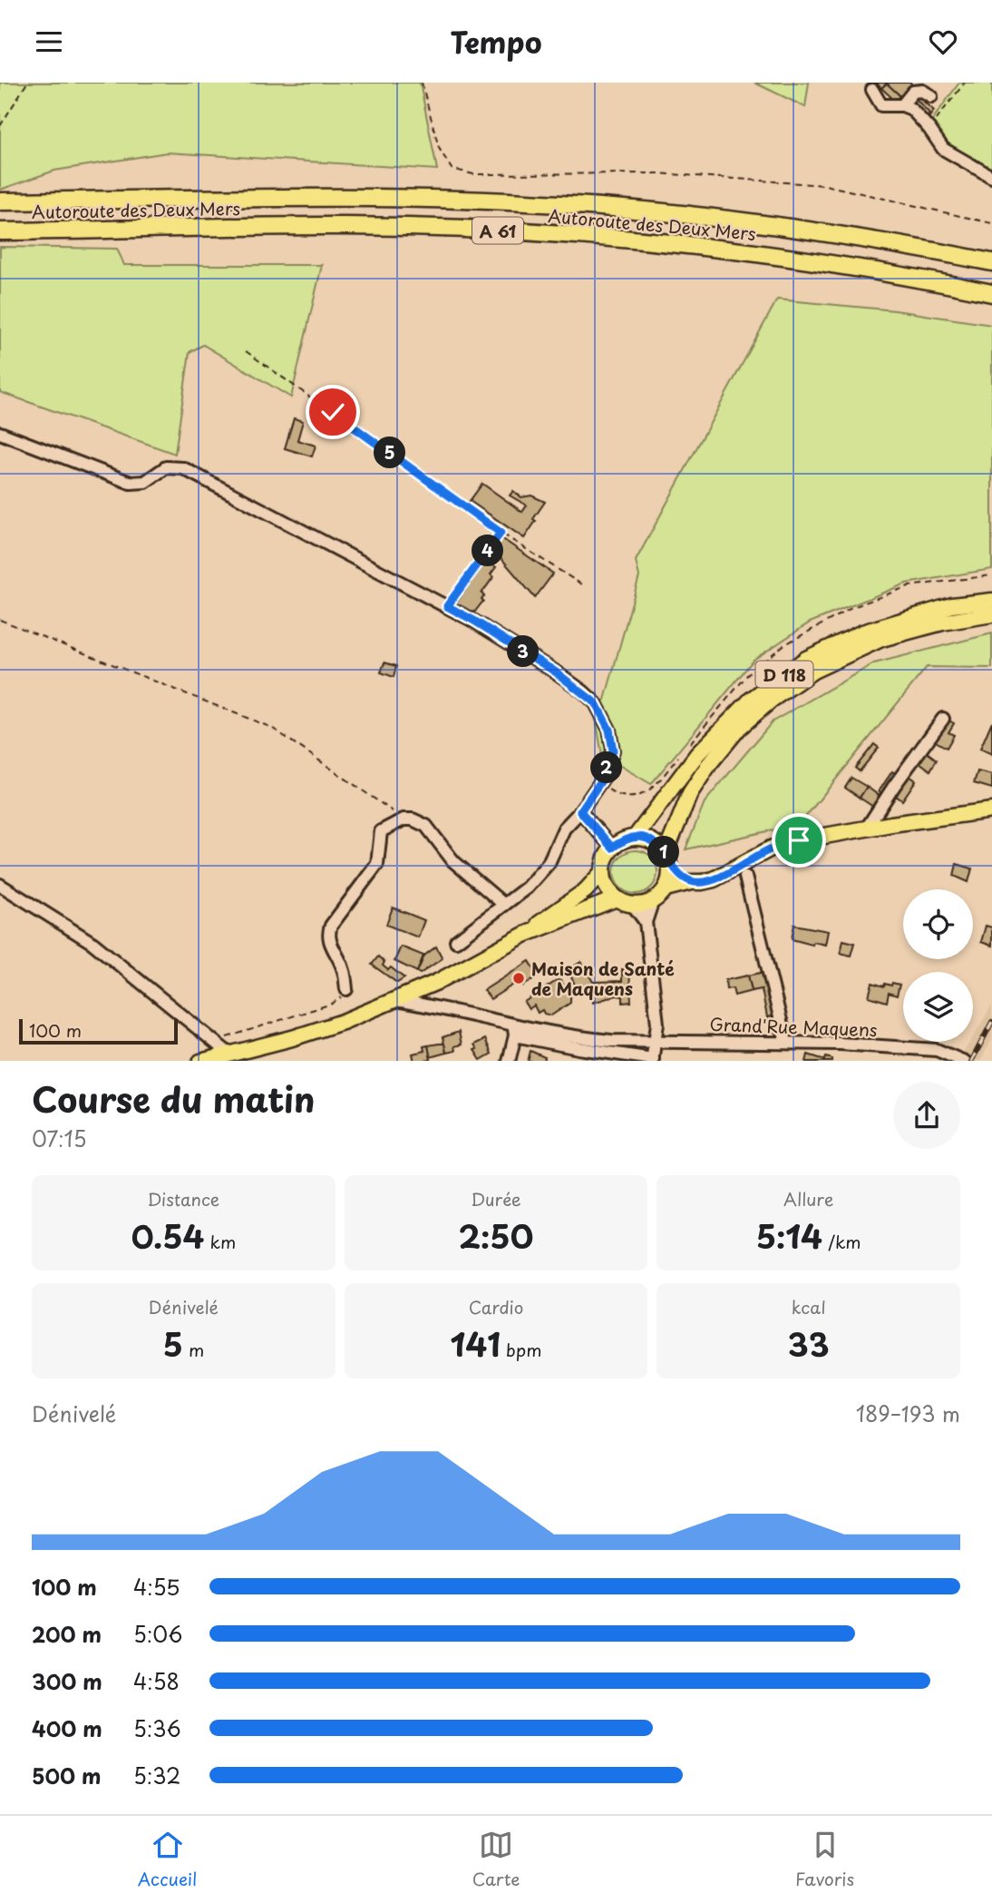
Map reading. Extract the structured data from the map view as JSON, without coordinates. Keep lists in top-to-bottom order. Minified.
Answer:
{"streets":{"highway":["Autoroute des Deux Mers","A 61"],"main road":["D 118"],"street":["Grand'Rue Maquens"]},"places":["Maison de Santé de Maquens"],"scale_bar":"100 m","page":{"header":"Tempo","pins":["5","4","3","2","1"],"scale":"100 m","heading":["Course du matin","07:15"],"stats":[["Distance","0.54 km"],["Durée","2:50"],["Allure","5:14 /km"],["Dénivelé","5 m"],["Cardio","141 bpm"],["kcal","33"]],"chart":["Dénivelé","189–193 m"],"list":[{"name":"100 m","note":"4:55"},{"name":"200 m","note":"5:06"},{"name":"300 m","note":"4:58"},{"name":"400 m","note":"5:36"},{"name":"500 m","note":"5:32"}],"tabs":["Accueil","Carte","Favoris"]}}
